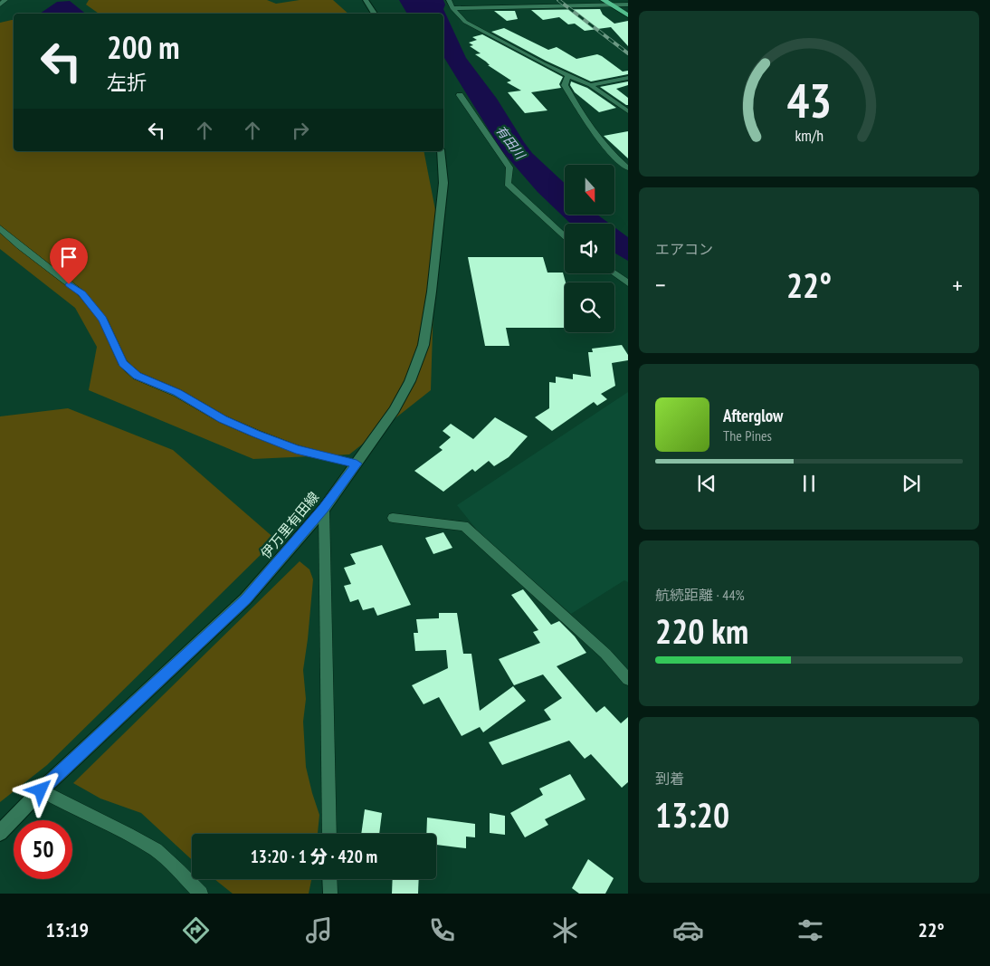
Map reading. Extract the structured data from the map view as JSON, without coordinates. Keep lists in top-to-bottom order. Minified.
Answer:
{"streets":{"main road":["伊万里有田線"]},"water":["有田川"],"north":"bottom","page":{"turn":["200 m","左折"],"tile":["エアコン",["航続距離 · 44%","220 km"],["到着","13:20"]],"heat":["−","22°","+"],"song":["Afterglow","The Pines"],"limit":"50","trip":"13:20 · 1 分 · 420 m","tabs":["13:19","22°"],"gauge":["43","km/h"]}}
